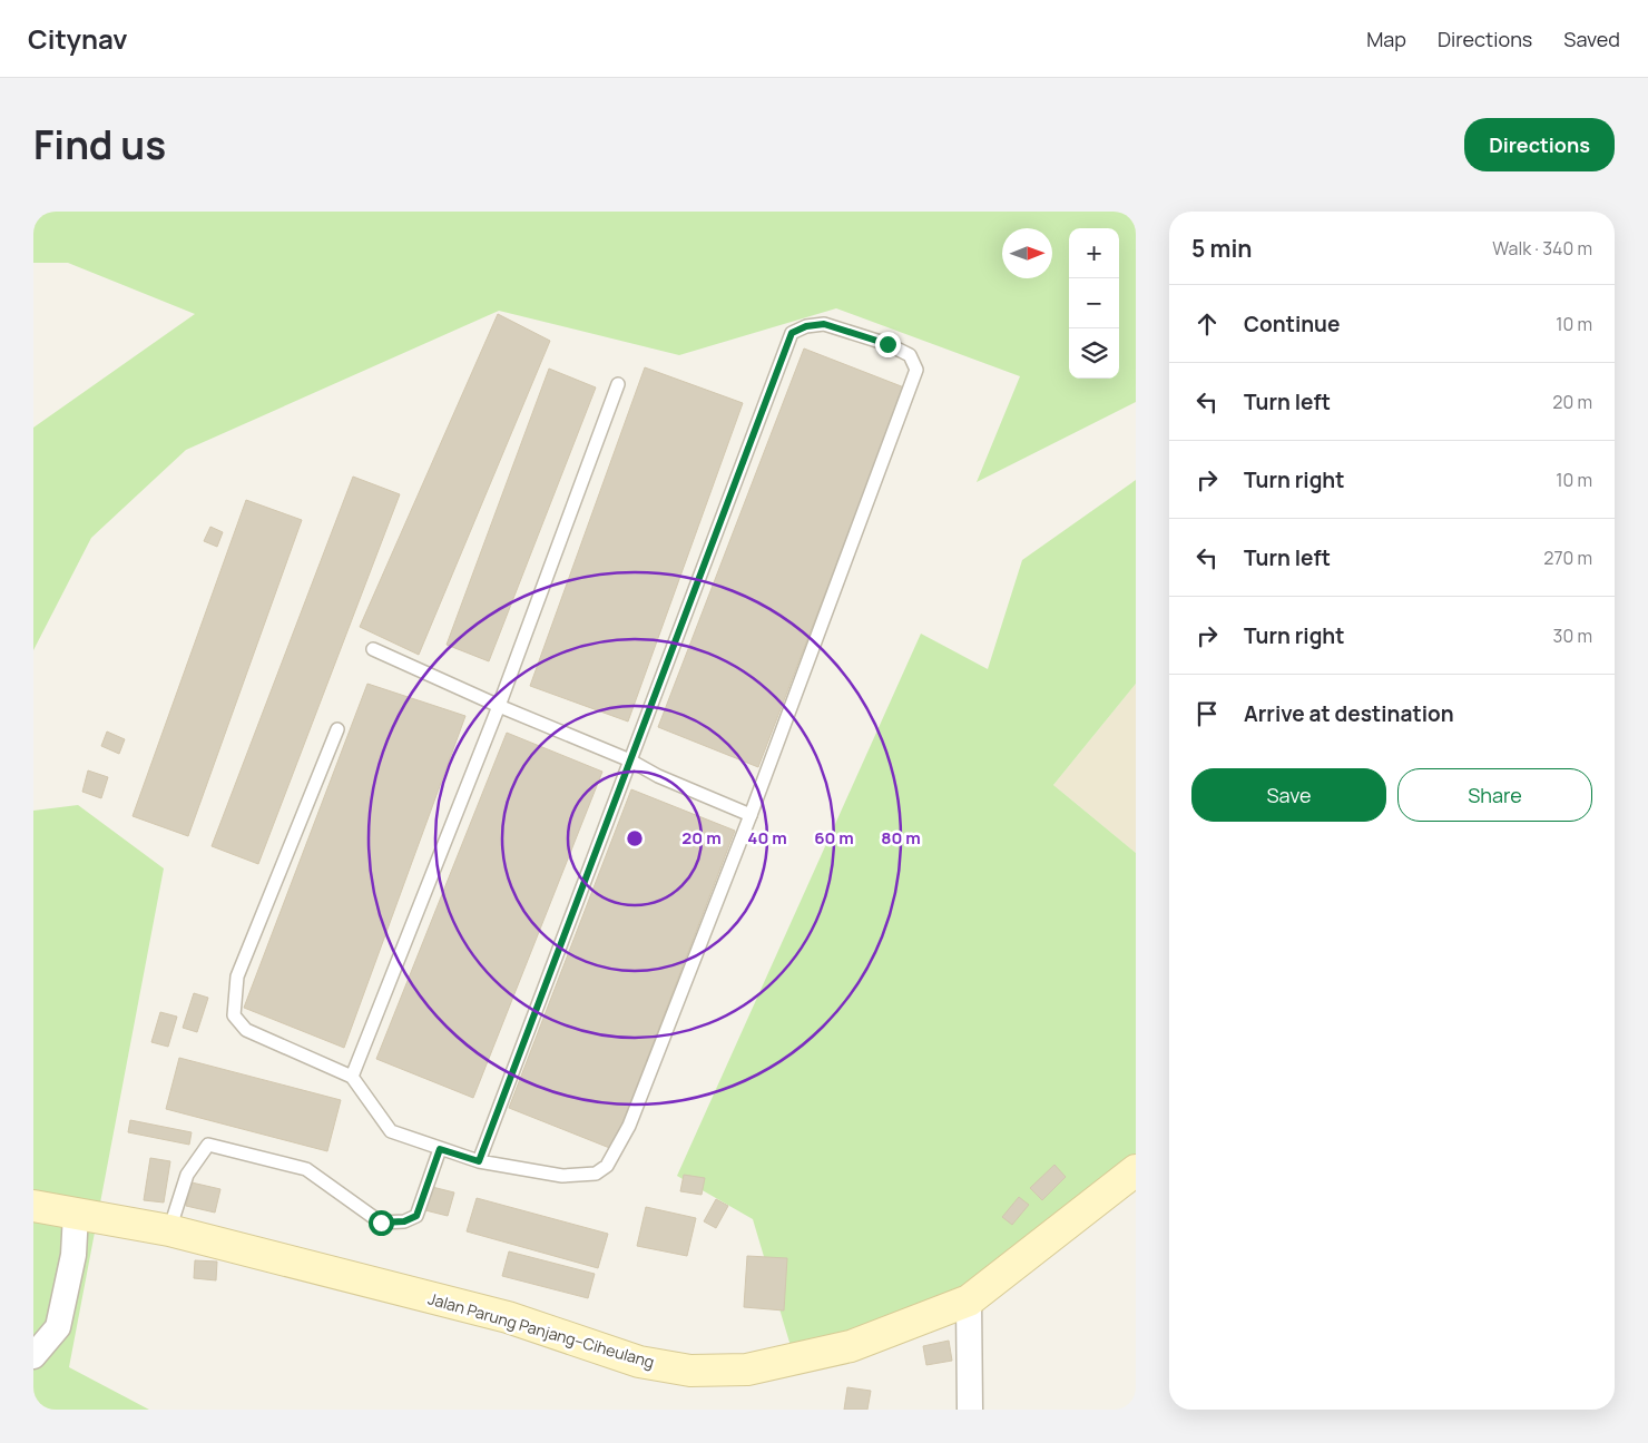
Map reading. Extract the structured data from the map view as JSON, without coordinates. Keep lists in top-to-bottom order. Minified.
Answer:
{"streets":{"street":["Jalan Parung Panjang–Ciheulang"]},"north":"right","page":{"header":"Citynav","nav":["Map","Directions","Saved"],"title":"Find us","buttons":["Directions",["Save","Share"]],"heading":["5 min","Walk · 340 m"],"map_buttons":["+","−"],"list":[["Continue","10 m"],["Turn left","20 m"],["Turn right","10 m"],["Turn left","270 m"],["Turn right","30 m"],"Arrive at destination"]},"rings":["20 m","40 m","60 m","80 m"]}
